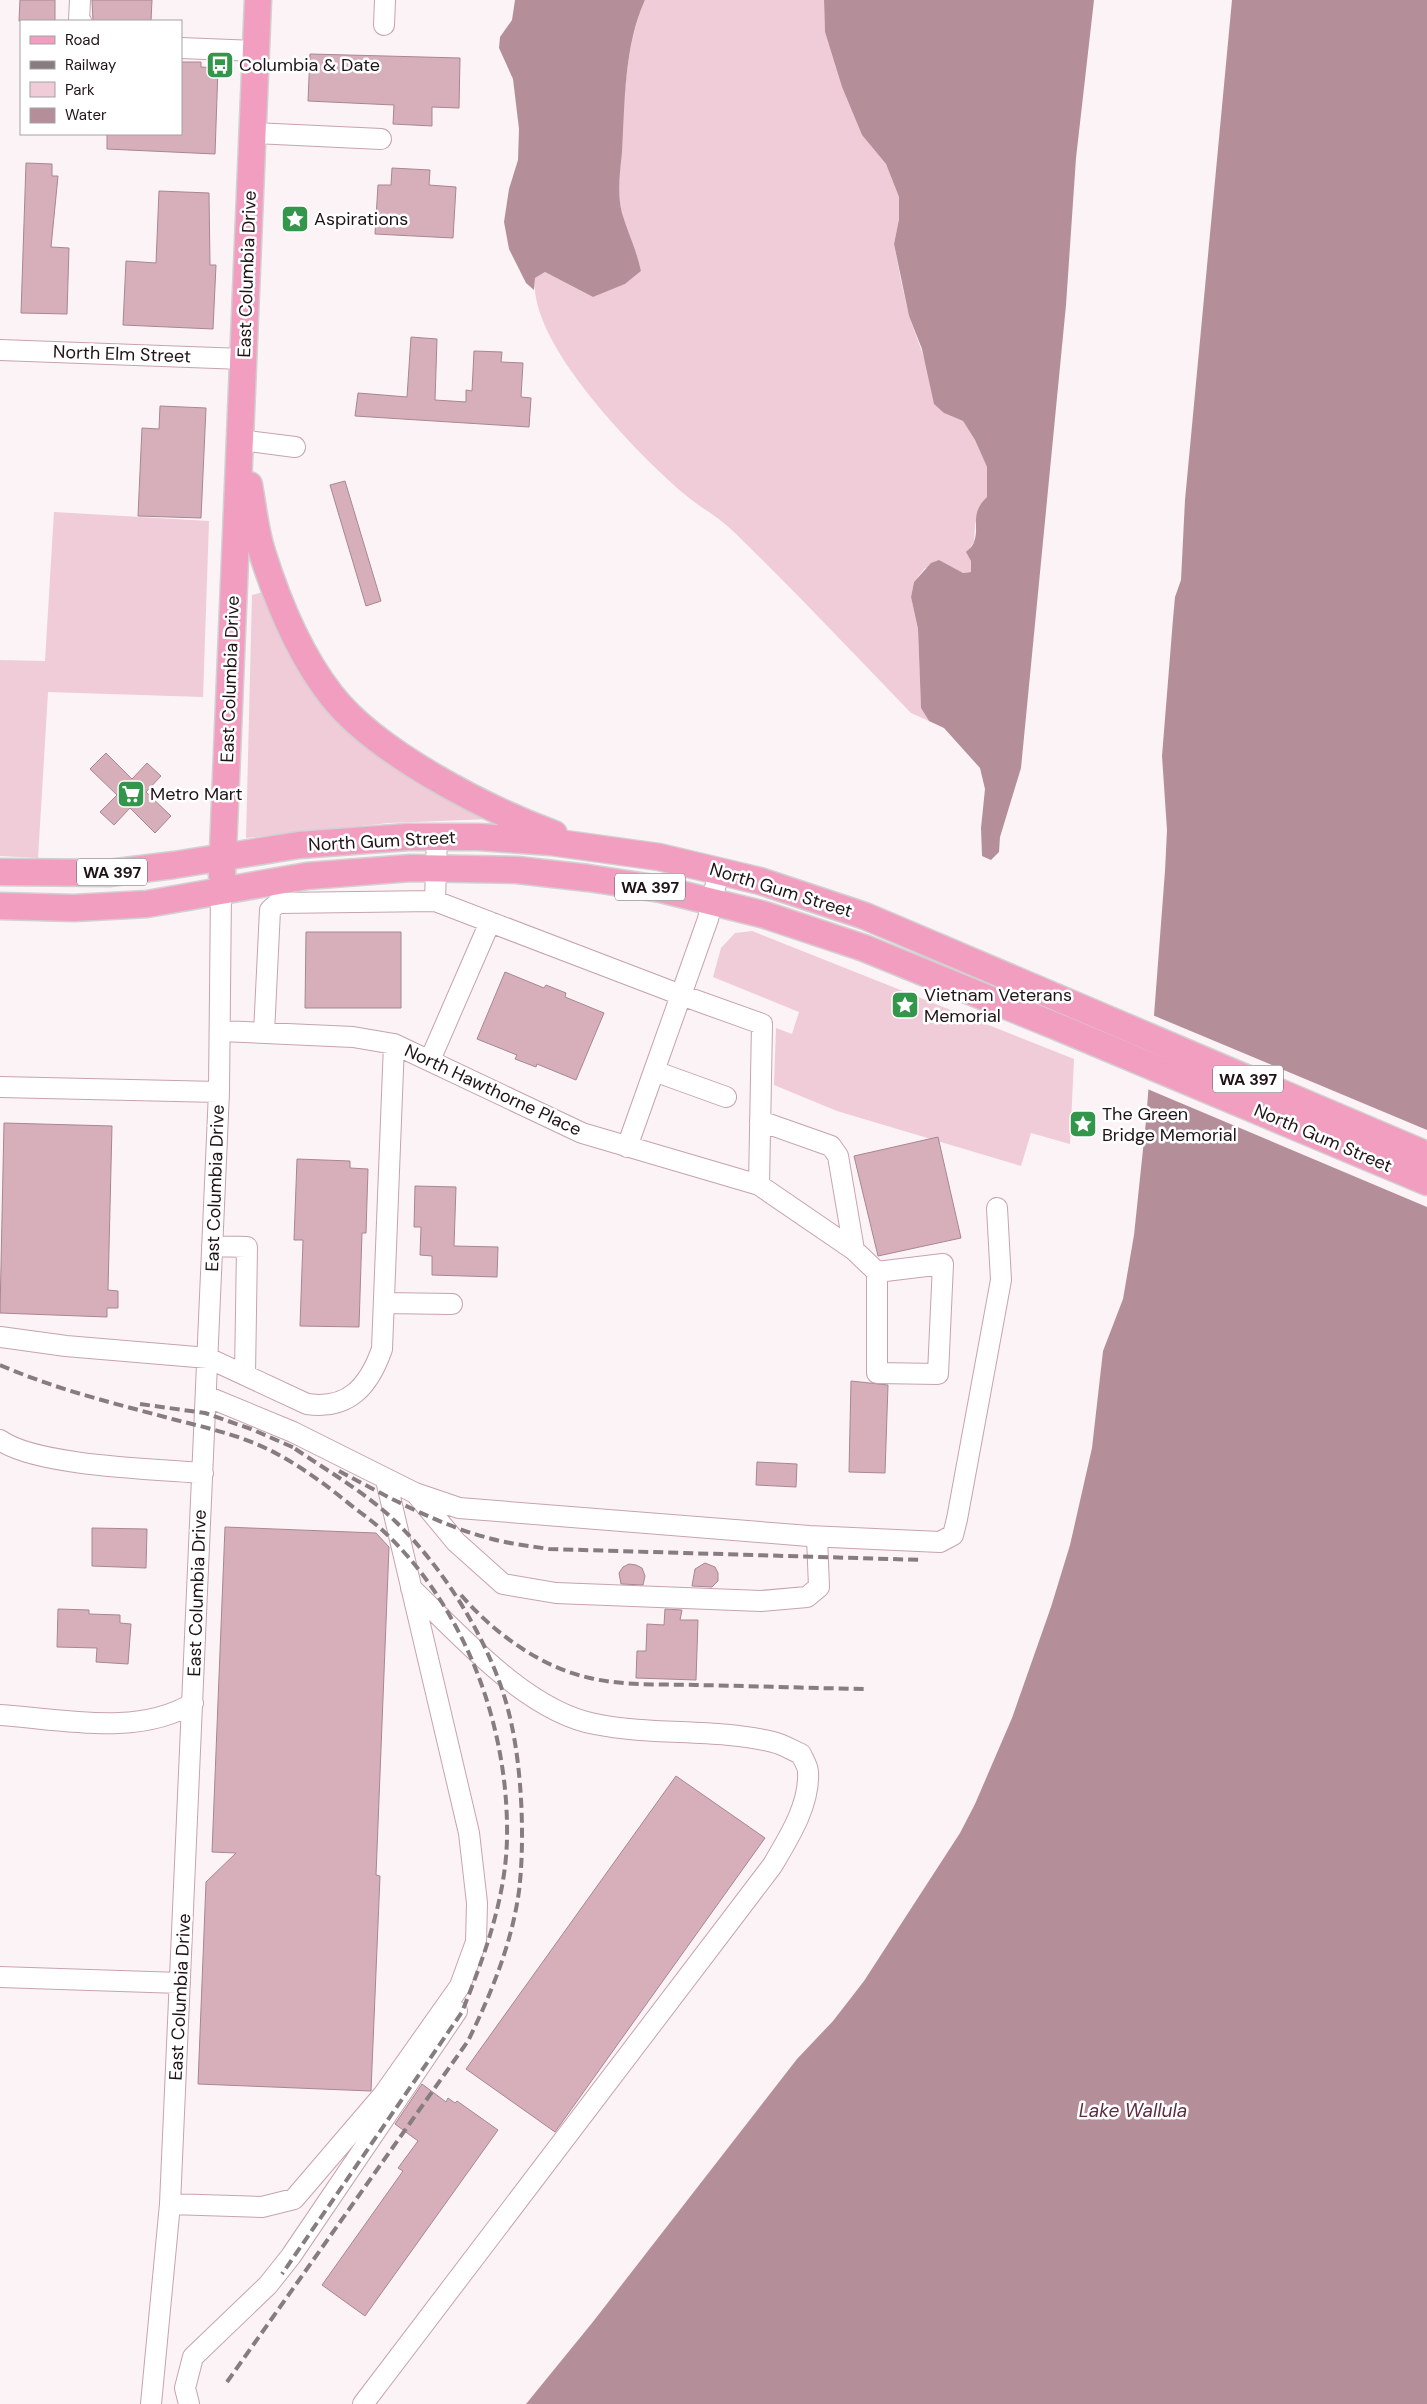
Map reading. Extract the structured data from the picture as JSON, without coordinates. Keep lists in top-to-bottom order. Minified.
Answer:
{"streets":{"main road":["East Columbia Drive","North Gum Street","WA 397"],"street":["North Elm Street","North Hawthorne Place"]},"crossings":[["East Columbia Drive","North Elm Street"],["East Columbia Drive","North Gum Street"],["East Columbia Drive","North Hawthorne Place"]],"water":["Lake Wallula"],"places":{"bus stop":["Columbia & Date"],"place":["Aspirations","Vietnam Veterans Memorial","The Green Bridge Memorial"],"supermarket":["Metro Mart"]},"legend":["Road","Railway","Park","Water"]}
